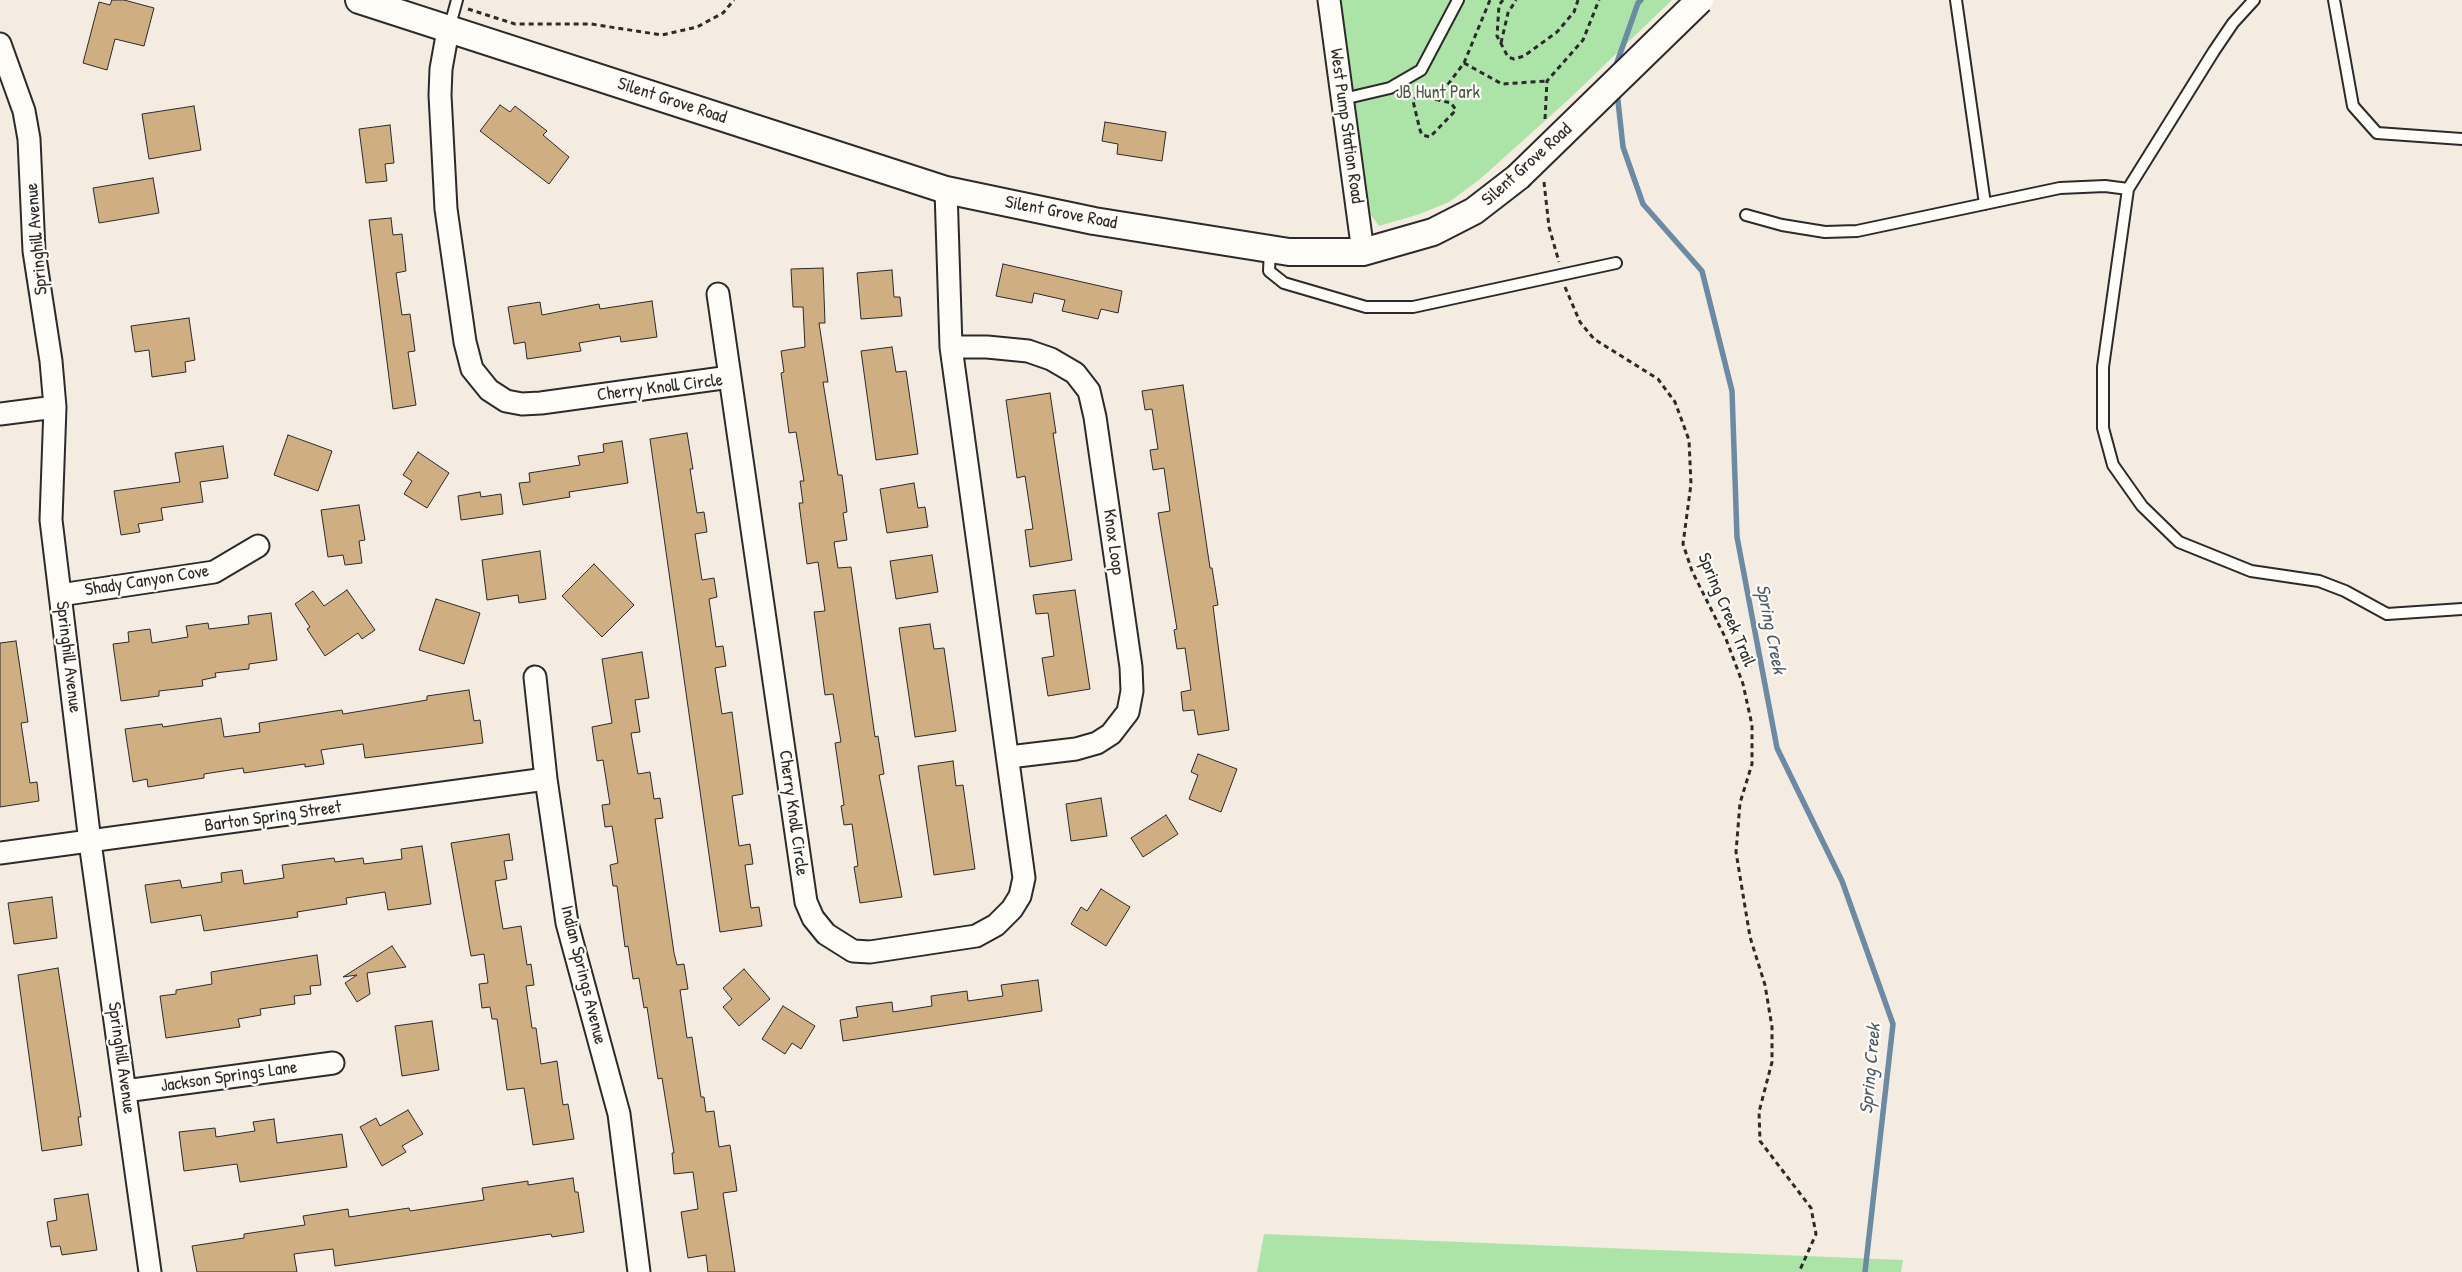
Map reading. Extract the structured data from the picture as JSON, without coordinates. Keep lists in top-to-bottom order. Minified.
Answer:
{"streets":{"street":["Silent Grove Road","West Pump Station Road","Springhill Avenue","Cherry Knoll Circle","Knox Loop","Shady Canyon Cove","Barton Spring Street","Indian Springs Avenue","Jackson Springs Lane"],"path":["Spring Creek Trail"]},"crossings":[["Silent Grove Road","West Pump Station Road"],["Silent Grove Road","Cherry Knoll Circle"],["Silent Grove Road","Spring Creek Trail"],["Springhill Avenue","Shady Canyon Cove"],["Springhill Avenue","Barton Spring Street"],["Springhill Avenue","Jackson Springs Lane"],["Cherry Knoll Circle","Knox Loop"],["Barton Spring Street","Indian Springs Avenue"]],"water":["Spring Creek"],"parks":["JB Hunt Park"]}
